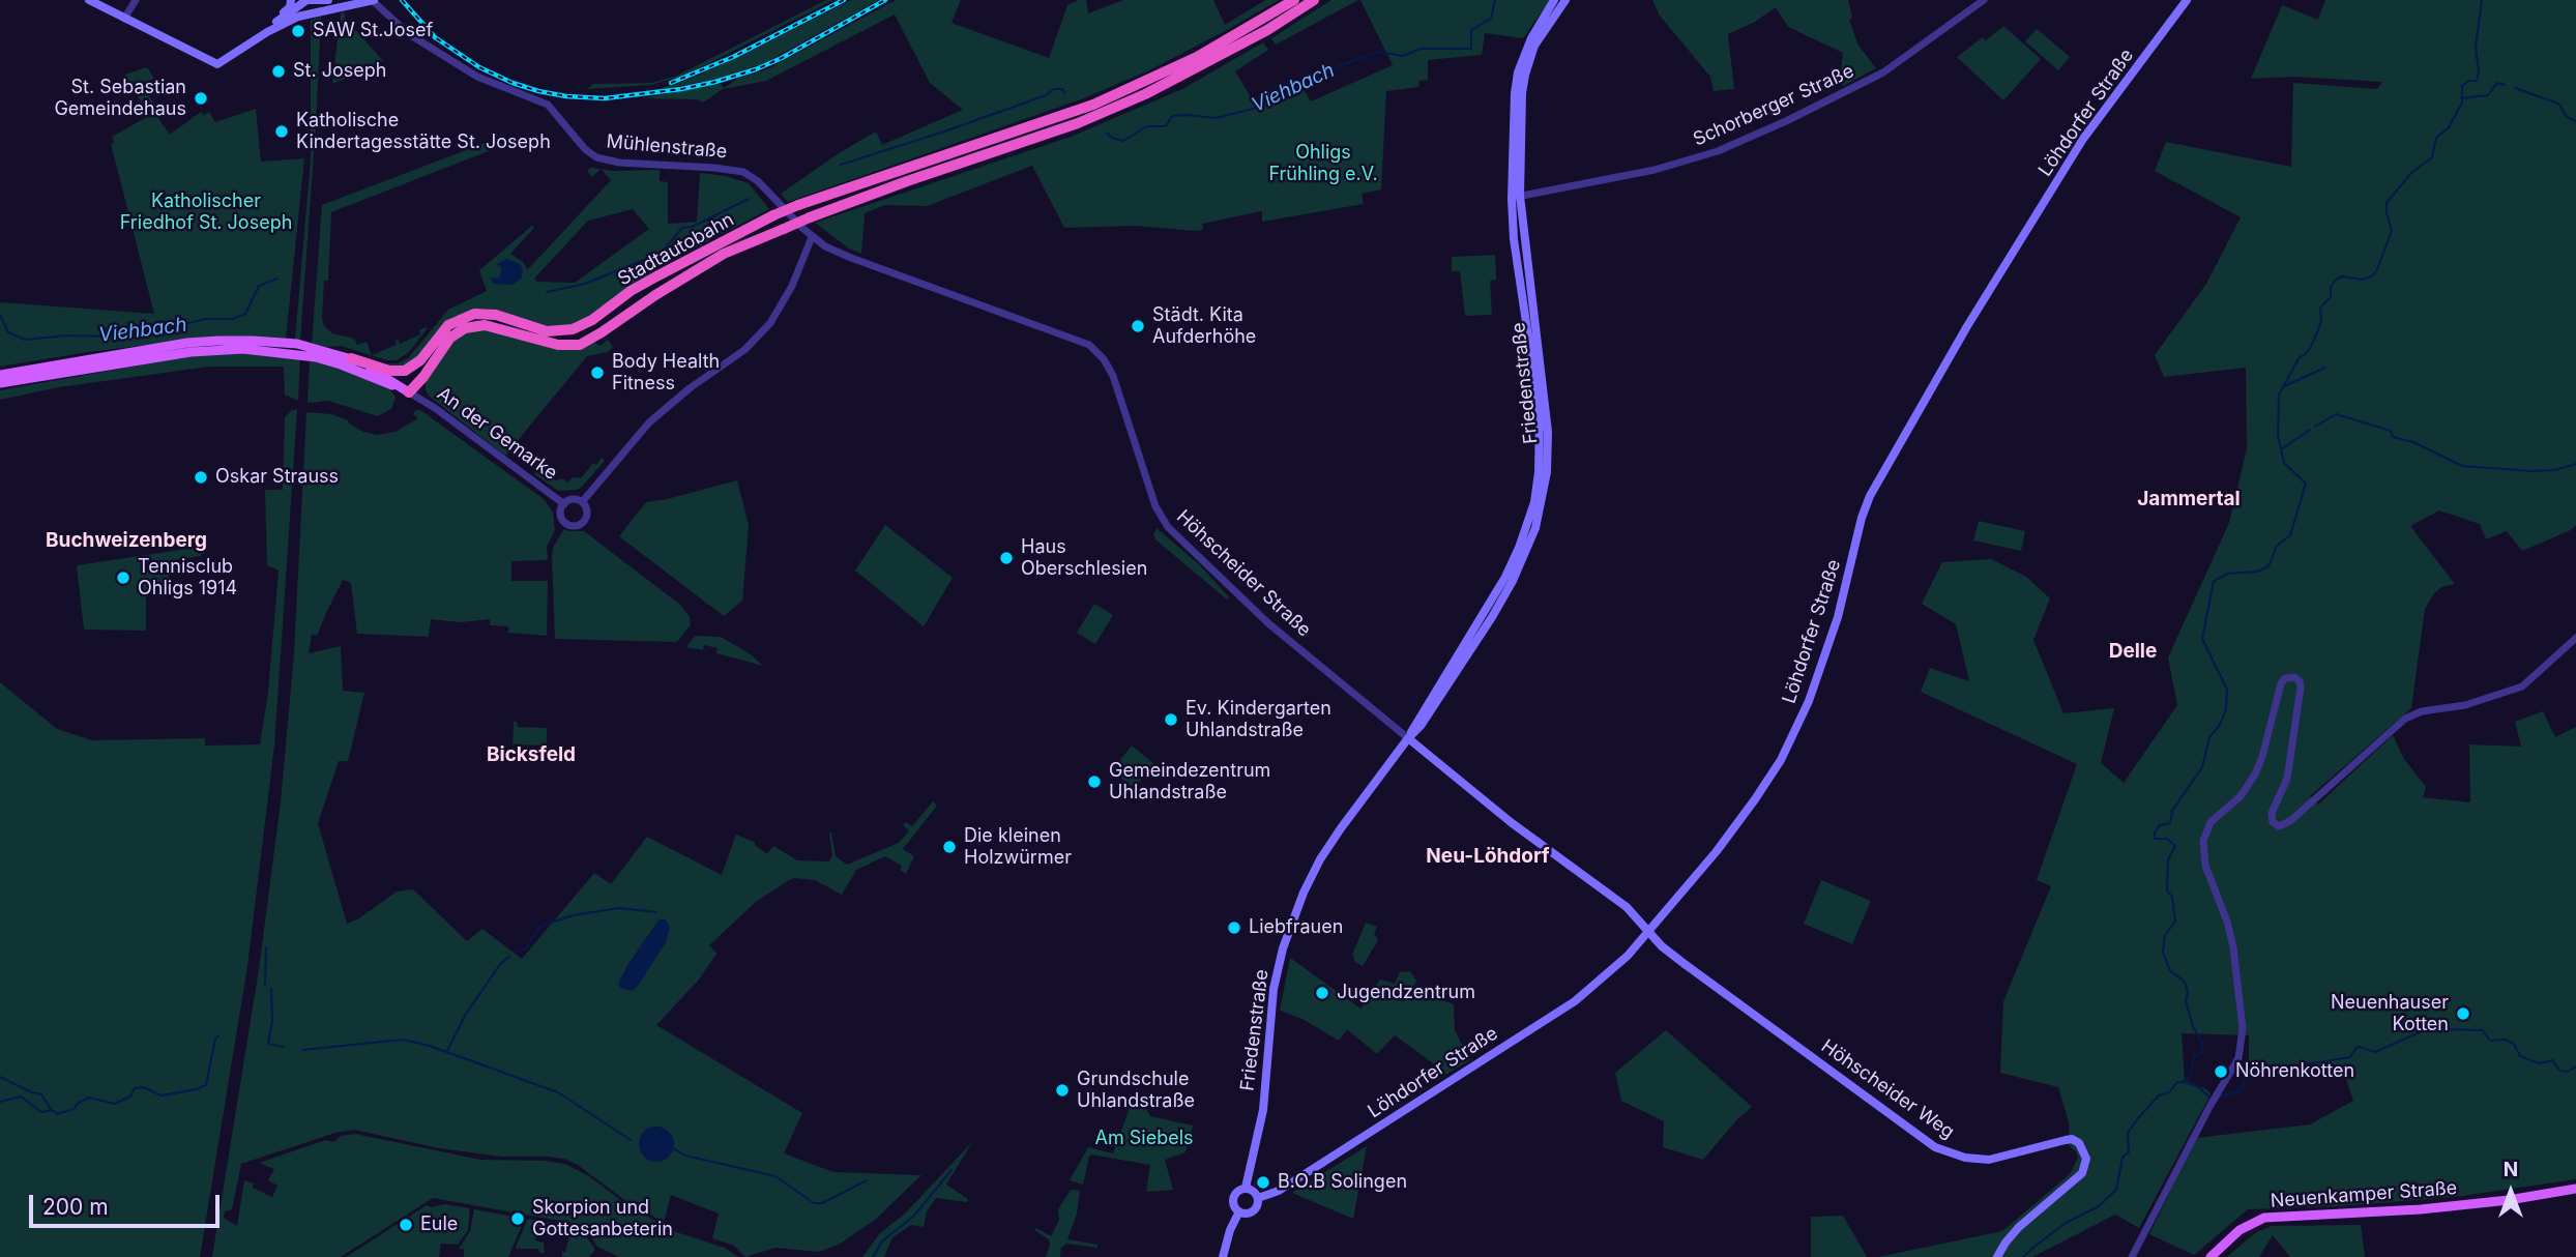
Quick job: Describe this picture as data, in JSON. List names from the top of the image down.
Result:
{
  "streets": {
    "highway": ["Stadtautobahn"],
    "main road": [
      "Löhdorfer Straße",
      "Friedenstraße",
      "Höhscheider Straße",
      "Höhscheider Weg",
      "Neuenkamper Straße"
    ],
    "street": ["Schorberger Straße", "Mühlenstraße", "An der Gemarke"]
  },
  "crossings": [
    ["Schorberger Straße", "Friedenstraße"],
    ["Löhdorfer Straße", "Friedenstraße"],
    ["Löhdorfer Straße", "Höhscheider Straße"],
    ["Löhdorfer Straße", "Höhscheider Weg"],
    ["Mühlenstraße", "Höhscheider Straße"],
    ["Stadtautobahn", "An der Gemarke"],
    ["Friedenstraße", "Höhscheider Straße"],
    ["Höhscheider Straße", "Höhscheider Weg"]
  ],
  "districts": [
    "Jammertal",
    "Buchweizenberg",
    "Delle",
    "Bicksfeld",
    "Neu-Löhdorf"
  ],
  "water": ["Viehbach"],
  "parks": ["Ohligs Frühling e.V.", "Katholischer Friedhof St. Joseph", "Am Siebels"],
  "places": [
    "SAW St.Josef",
    "St. Joseph",
    "St. Sebastian Gemeindehaus",
    "Katholische Kindertagesstätte St. Joseph",
    "Städt. Kita Aufderhöhe",
    "Body Health Fitness",
    "Oskar Strauss",
    "Haus Oberschlesien",
    "Tennisclub Ohligs 1914",
    "Ev. Kindergarten Uhlandstraße",
    "Gemeindezentrum Uhlandstraße",
    "Die kleinen Holzwürmer",
    "Liebfrauen",
    "Jugendzentrum",
    "Neuenhauser Kotten",
    "Nöhrenkotten",
    "Grundschule Uhlandstraße",
    "B.O.B Solingen",
    "Skorpion und Gottesanbeterin",
    "Eule"
  ],
  "scale_bar": "200 m",
  "north": "top"
}
